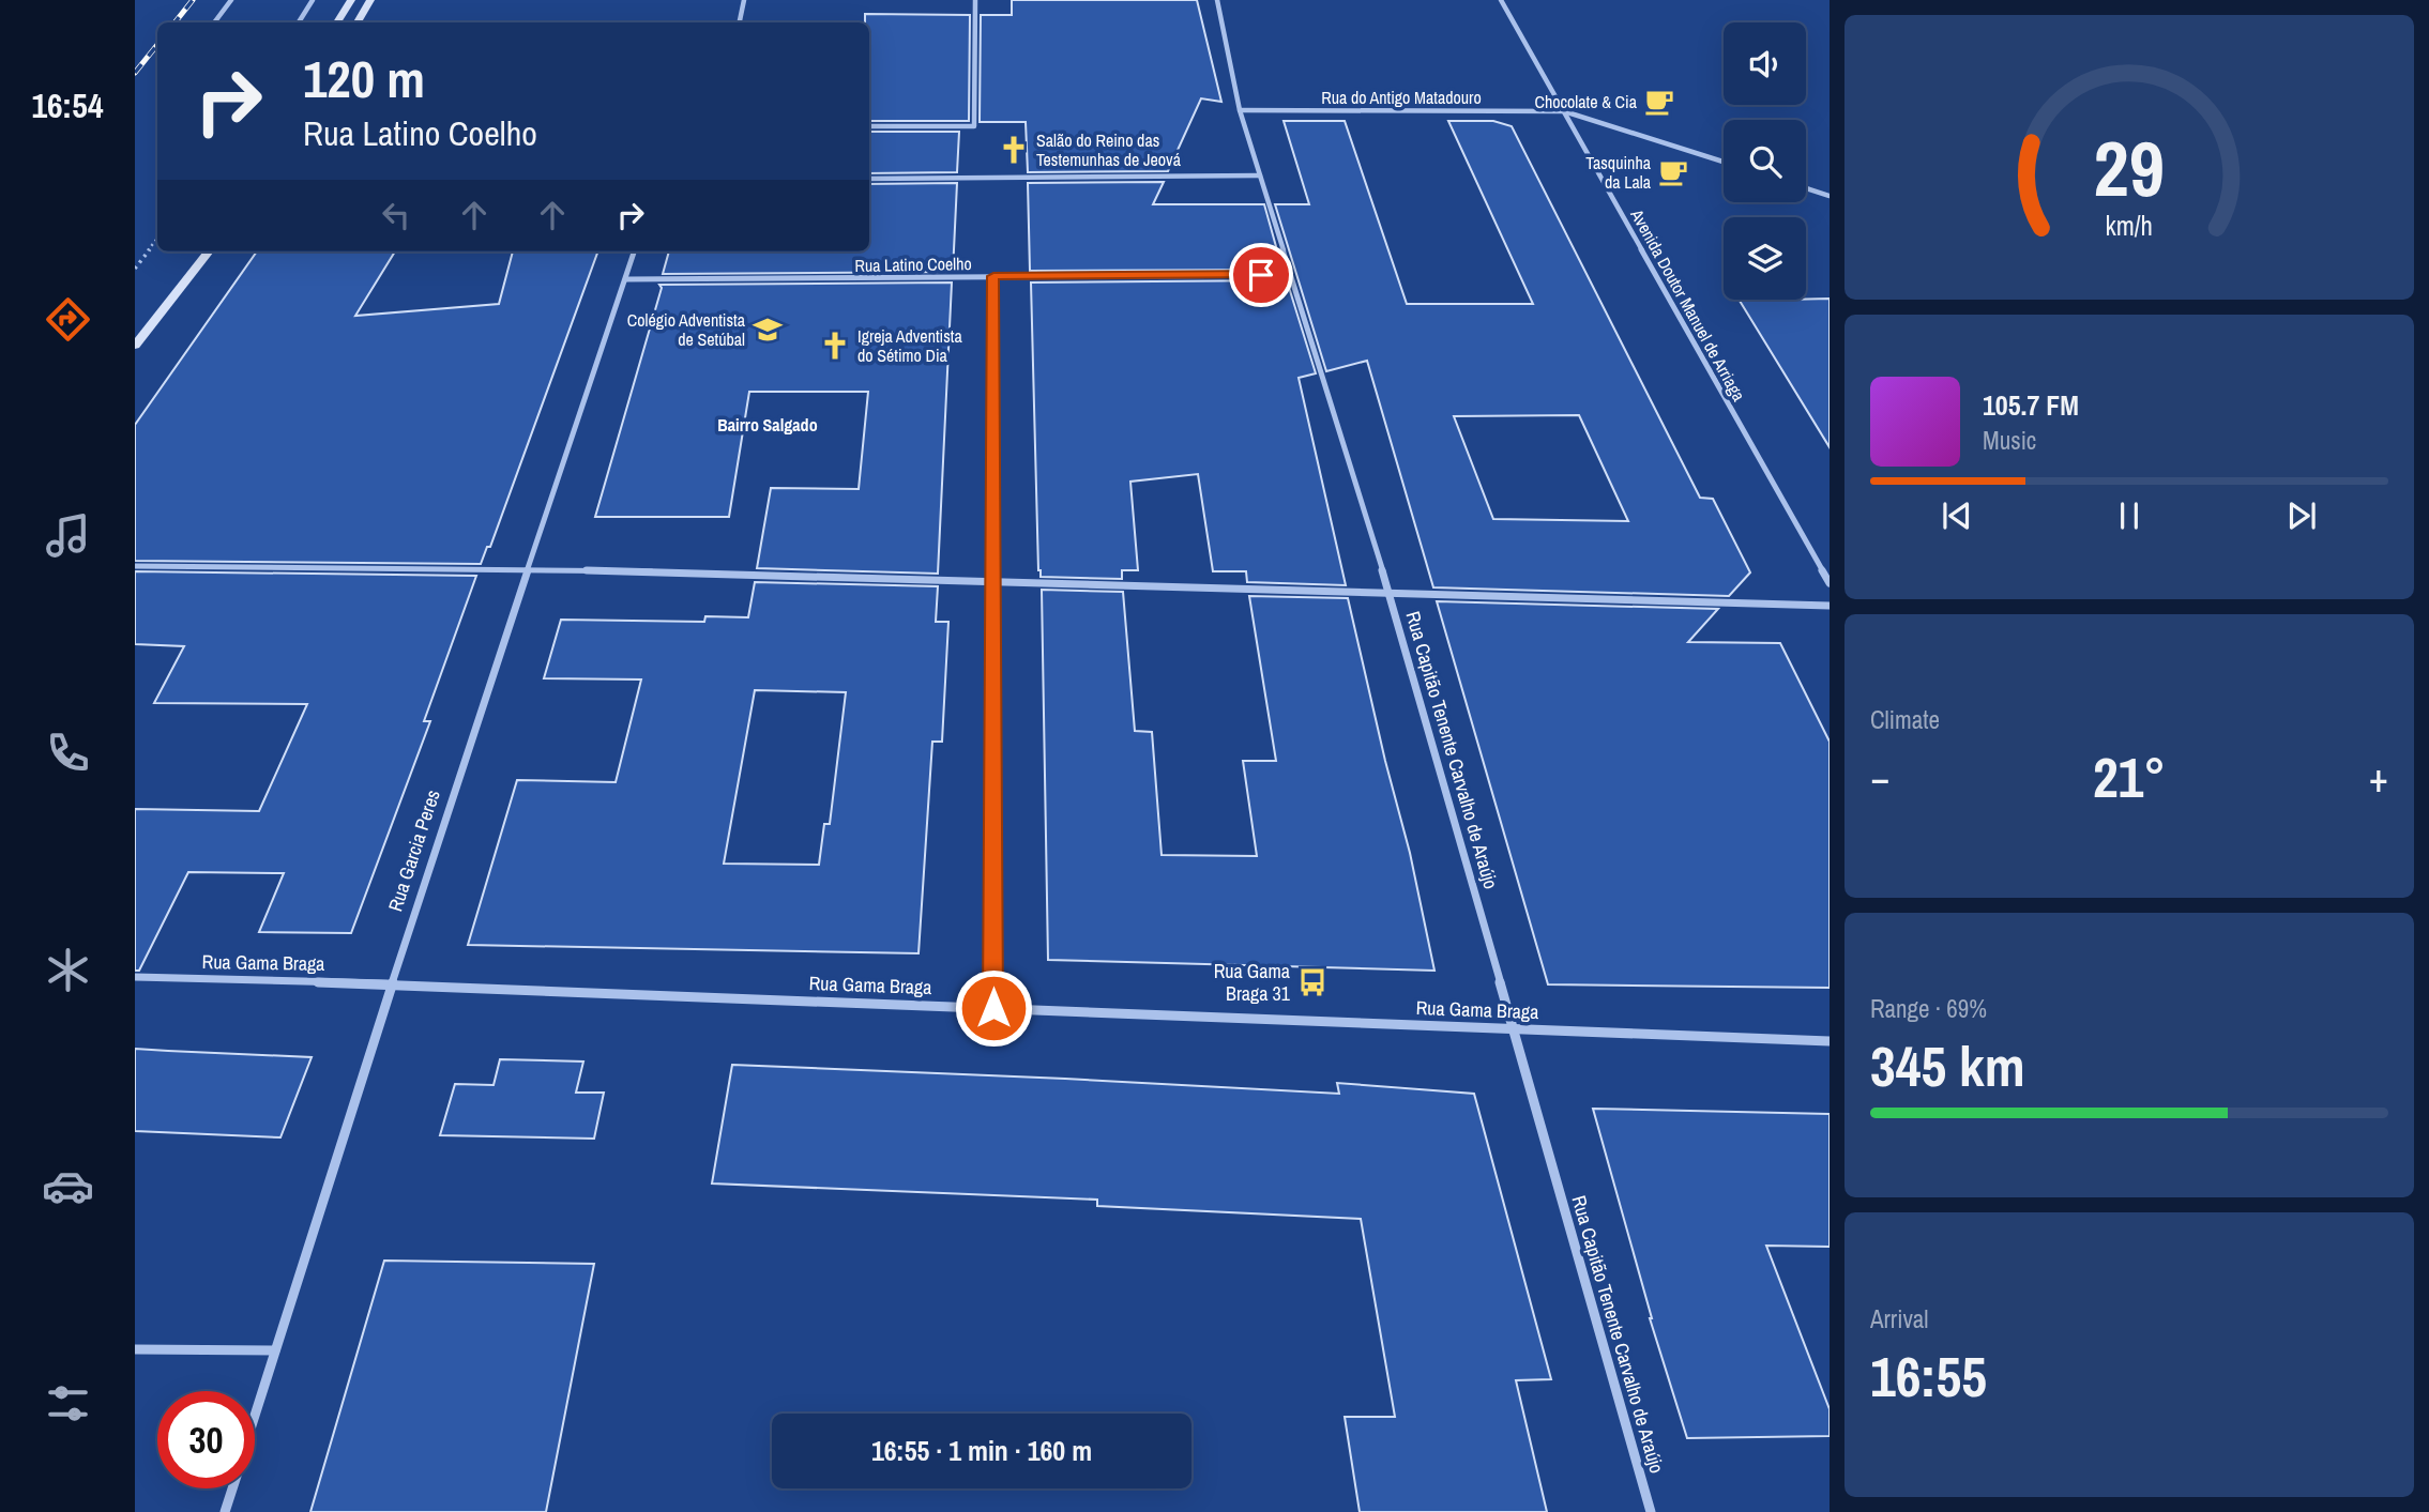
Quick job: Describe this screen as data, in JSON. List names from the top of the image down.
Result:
{
  "streets": {
    "street": [
      "Rua do Antigo Matadouro",
      "Rua Latino Coelho",
      "Avenida Doutor Manuel de Arriaga",
      "Rua Capitão Tenente Carvalho de Araújo",
      "Rua Garcia Peres",
      "Rua Gama Braga"
    ]
  },
  "crossings": [
    ["Rua do Antigo Matadouro", "Avenida Doutor Manuel de Arriaga"],
    ["Rua do Antigo Matadouro", "Rua Capitão Tenente Carvalho de Araújo"],
    ["Rua Latino Coelho", "Rua Capitão Tenente Carvalho de Araújo"],
    ["Rua Latino Coelho", "Rua Garcia Peres"],
    ["Rua Capitão Tenente Carvalho de Araújo", "Rua Gama Braga"],
    ["Rua Garcia Peres", "Rua Gama Braga"]
  ],
  "districts": ["Bairro Salgado"],
  "places": {
    "cafe": ["Chocolate & Cia", "Tasquinha da Lala"],
    "church": ["Salão do Reino das Testemunhas de Jeová", "Igreja Adventista do Sétimo Dia"],
    "school or university": ["Colégio Adventista de Setúbal"],
    "bus stop": ["Rua Gama Braga 31"]
  },
  "page": {
    "tabs": "16:54",
    "turn": ["120 m", "Rua Latino Coelho"],
    "song": ["105.7 FM", "Music"],
    "tile": [
      "Climate",
      ["Range · 69%", "345 km"],
      ["Arrival", "16:55"]
    ],
    "heat": ["−", "21°", "+"],
    "limit": "30",
    "trip": "16:55 · 1 min · 160 m",
    "gauge": ["29", "km/h"]
  }
}
